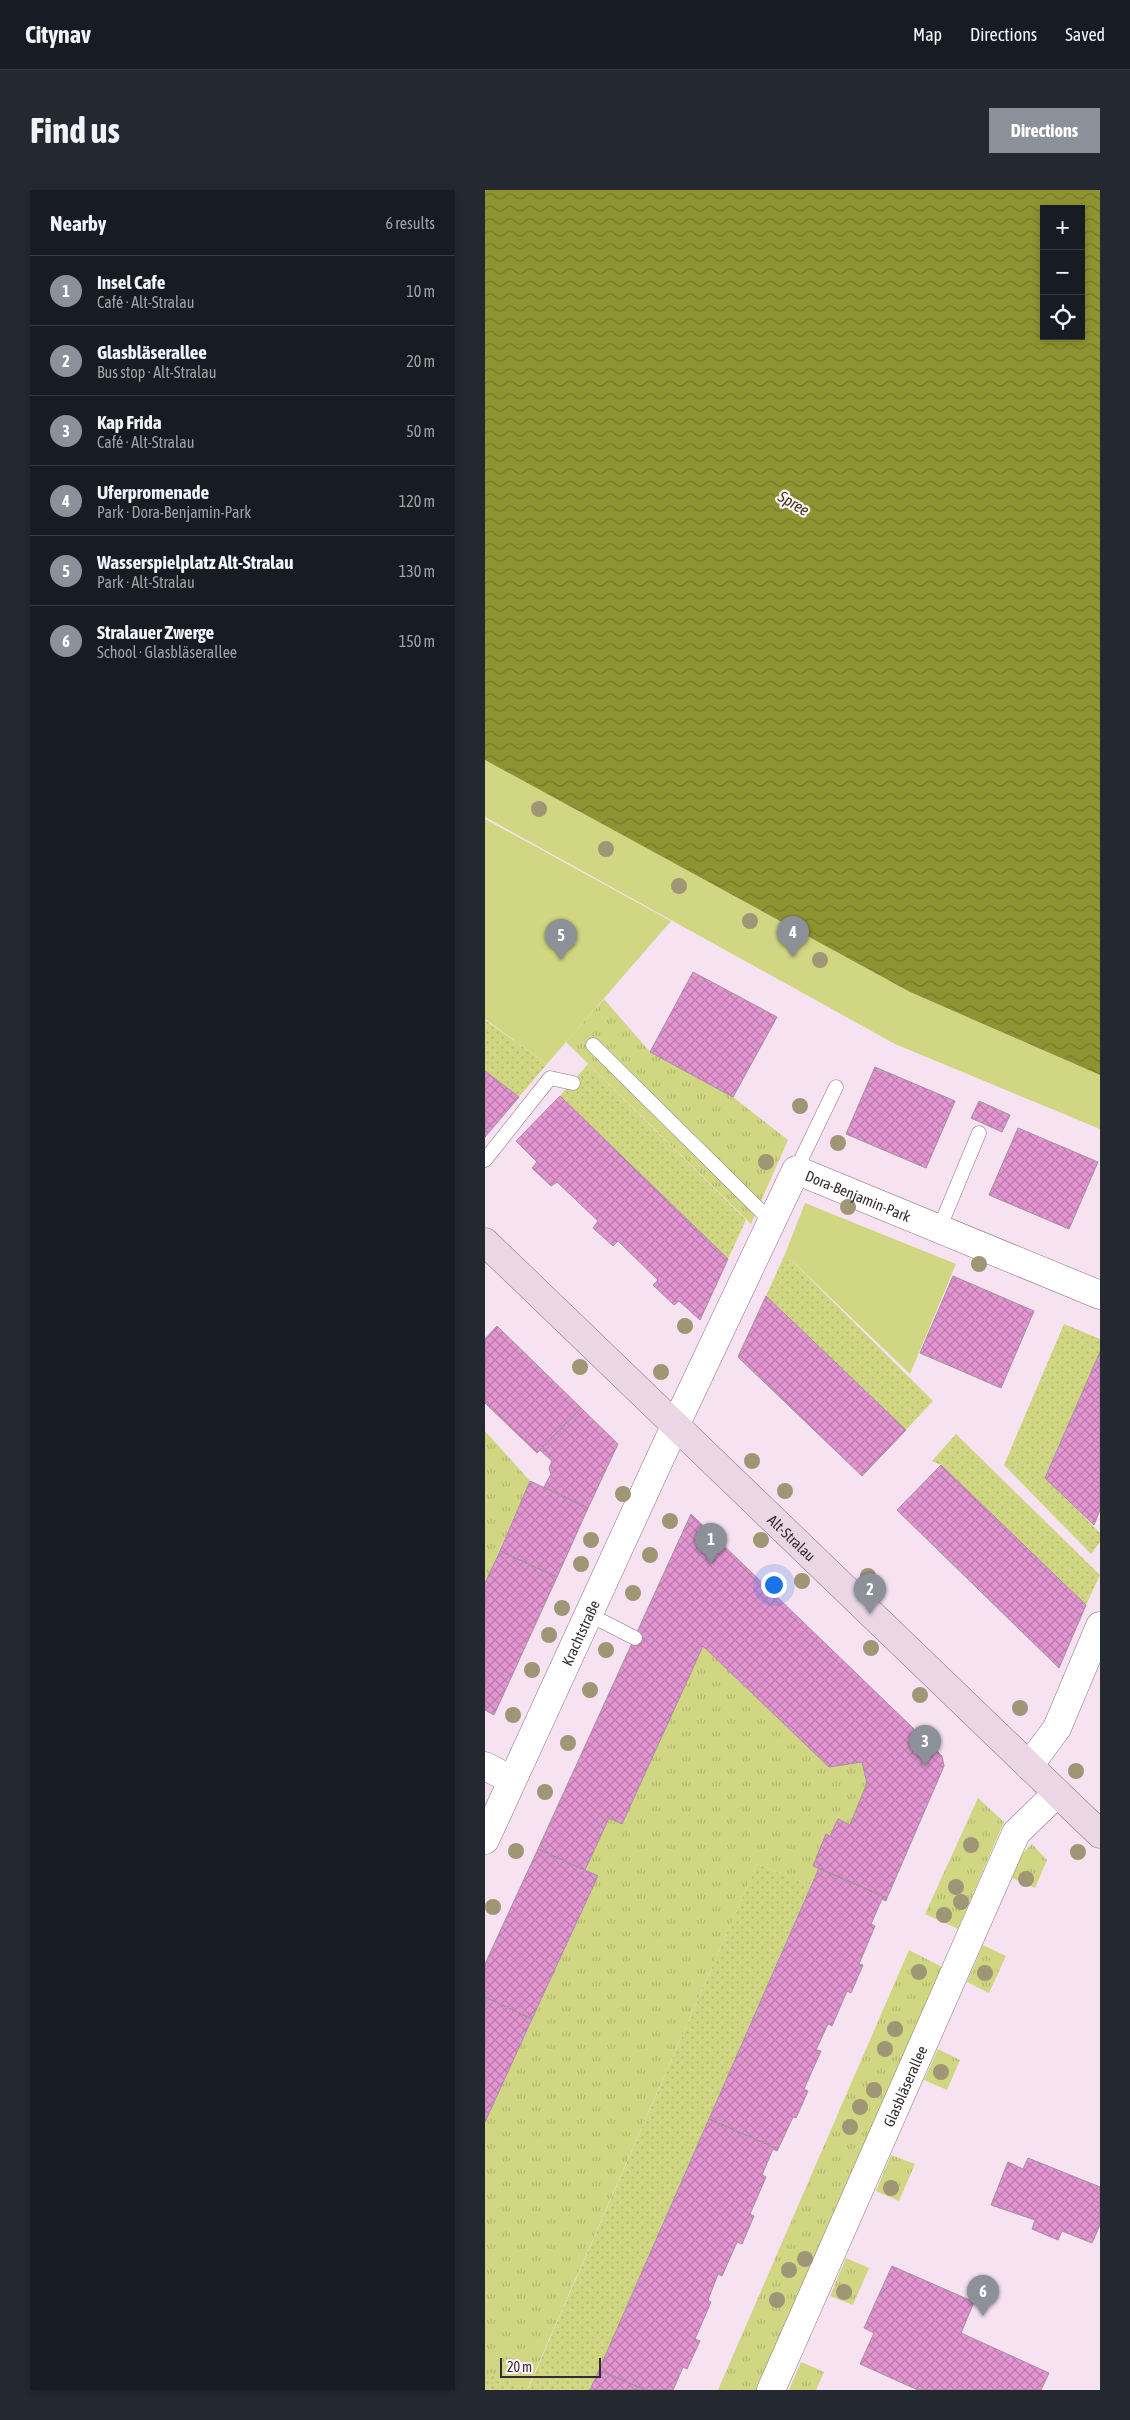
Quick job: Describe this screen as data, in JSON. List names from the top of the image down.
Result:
{
  "streets": {
    "street": [
      "Dora-Benjamin-Park",
      "Alt-Stralau",
      "Krachtstraße",
      "Glasbläserallee"
    ]
  },
  "crossings": [
    ["Dora-Benjamin-Park", "Alt-Stralau"],
    ["Dora-Benjamin-Park", "Krachtstraße"],
    ["Alt-Stralau", "Krachtstraße"],
    ["Alt-Stralau", "Glasbläserallee"]
  ],
  "water": ["Spree"],
  "scale_bar": "20 m",
  "page": {
    "header": "Citynav",
    "nav": ["Map", "Directions", "Saved"],
    "buttons": "Directions",
    "title": "Find us",
    "heading": ["Nearby", "6 results"],
    "map_buttons": ["+", "−"],
    "list": [
      {
        "mark": "1",
        "name": "Insel Cafe",
        "note": "Café · Alt-Stralau",
        "value": "10 m"
      },
      {
        "mark": "2",
        "name": "Glasbläserallee",
        "note": "Bus stop · Alt-Stralau",
        "value": "20 m"
      },
      {
        "mark": "3",
        "name": "Kap Frida",
        "note": "Café · Alt-Stralau",
        "value": "50 m"
      },
      {
        "mark": "4",
        "name": "Uferpromenade",
        "note": "Park · Dora-Benjamin-Park",
        "value": "120 m"
      },
      {
        "mark": "5",
        "name": "Wasserspielplatz Alt-Stralau",
        "note": "Park · Alt-Stralau",
        "value": "130 m"
      },
      {
        "mark": "6",
        "name": "Stralauer Zwerge",
        "note": "School · Glasbläserallee",
        "value": "150 m"
      }
    ],
    "pins": [
      "4",
      "5",
      "1",
      "2",
      "3",
      "6"
    ],
    "scale": "20 m"
  }
}
